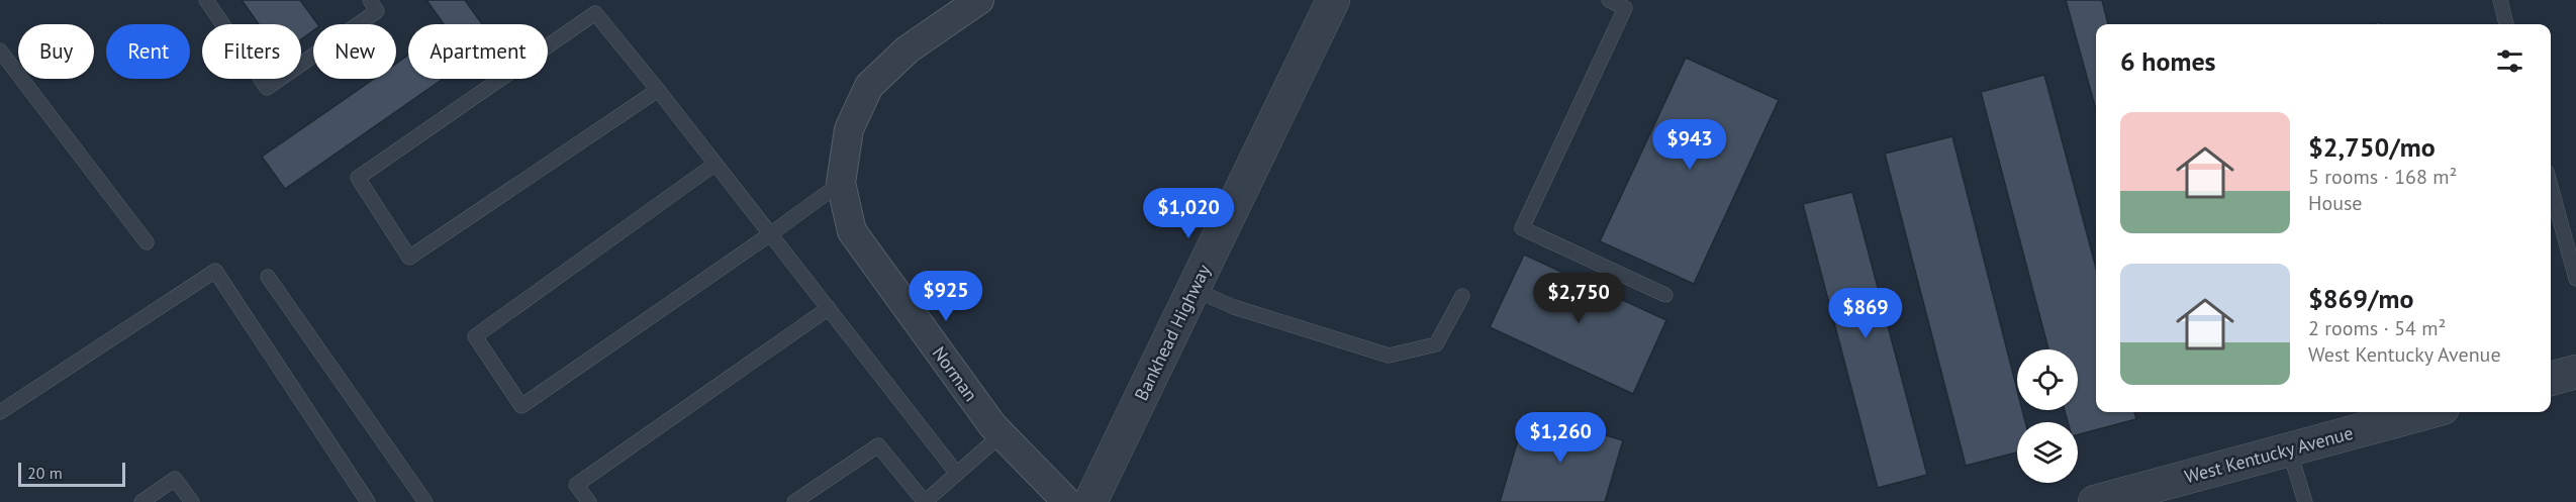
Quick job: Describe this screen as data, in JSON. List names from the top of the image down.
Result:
{
  "streets": {
    "street": ["Bankhead Highway", "Norman", "West Kentucky Avenue"]
  },
  "scale_bar": "20 m",
  "page": {
    "chip": [
      "Buy",
      "Rent",
      "Filters",
      "New",
      "Apartment"
    ],
    "heading": "6 homes",
    "list": [
      {
        "name": "$2,750/mo",
        "note": "5 rooms · 168 m² · House"
      },
      {
        "name": "$869/mo",
        "note": "2 rooms · 54 m² · West Kentucky Avenue"
      }
    ],
    "price": [
      "$943",
      "$1,020",
      "$925",
      "$2,750",
      "$869",
      "$1,260"
    ],
    "scale": "20 m"
  }
}
